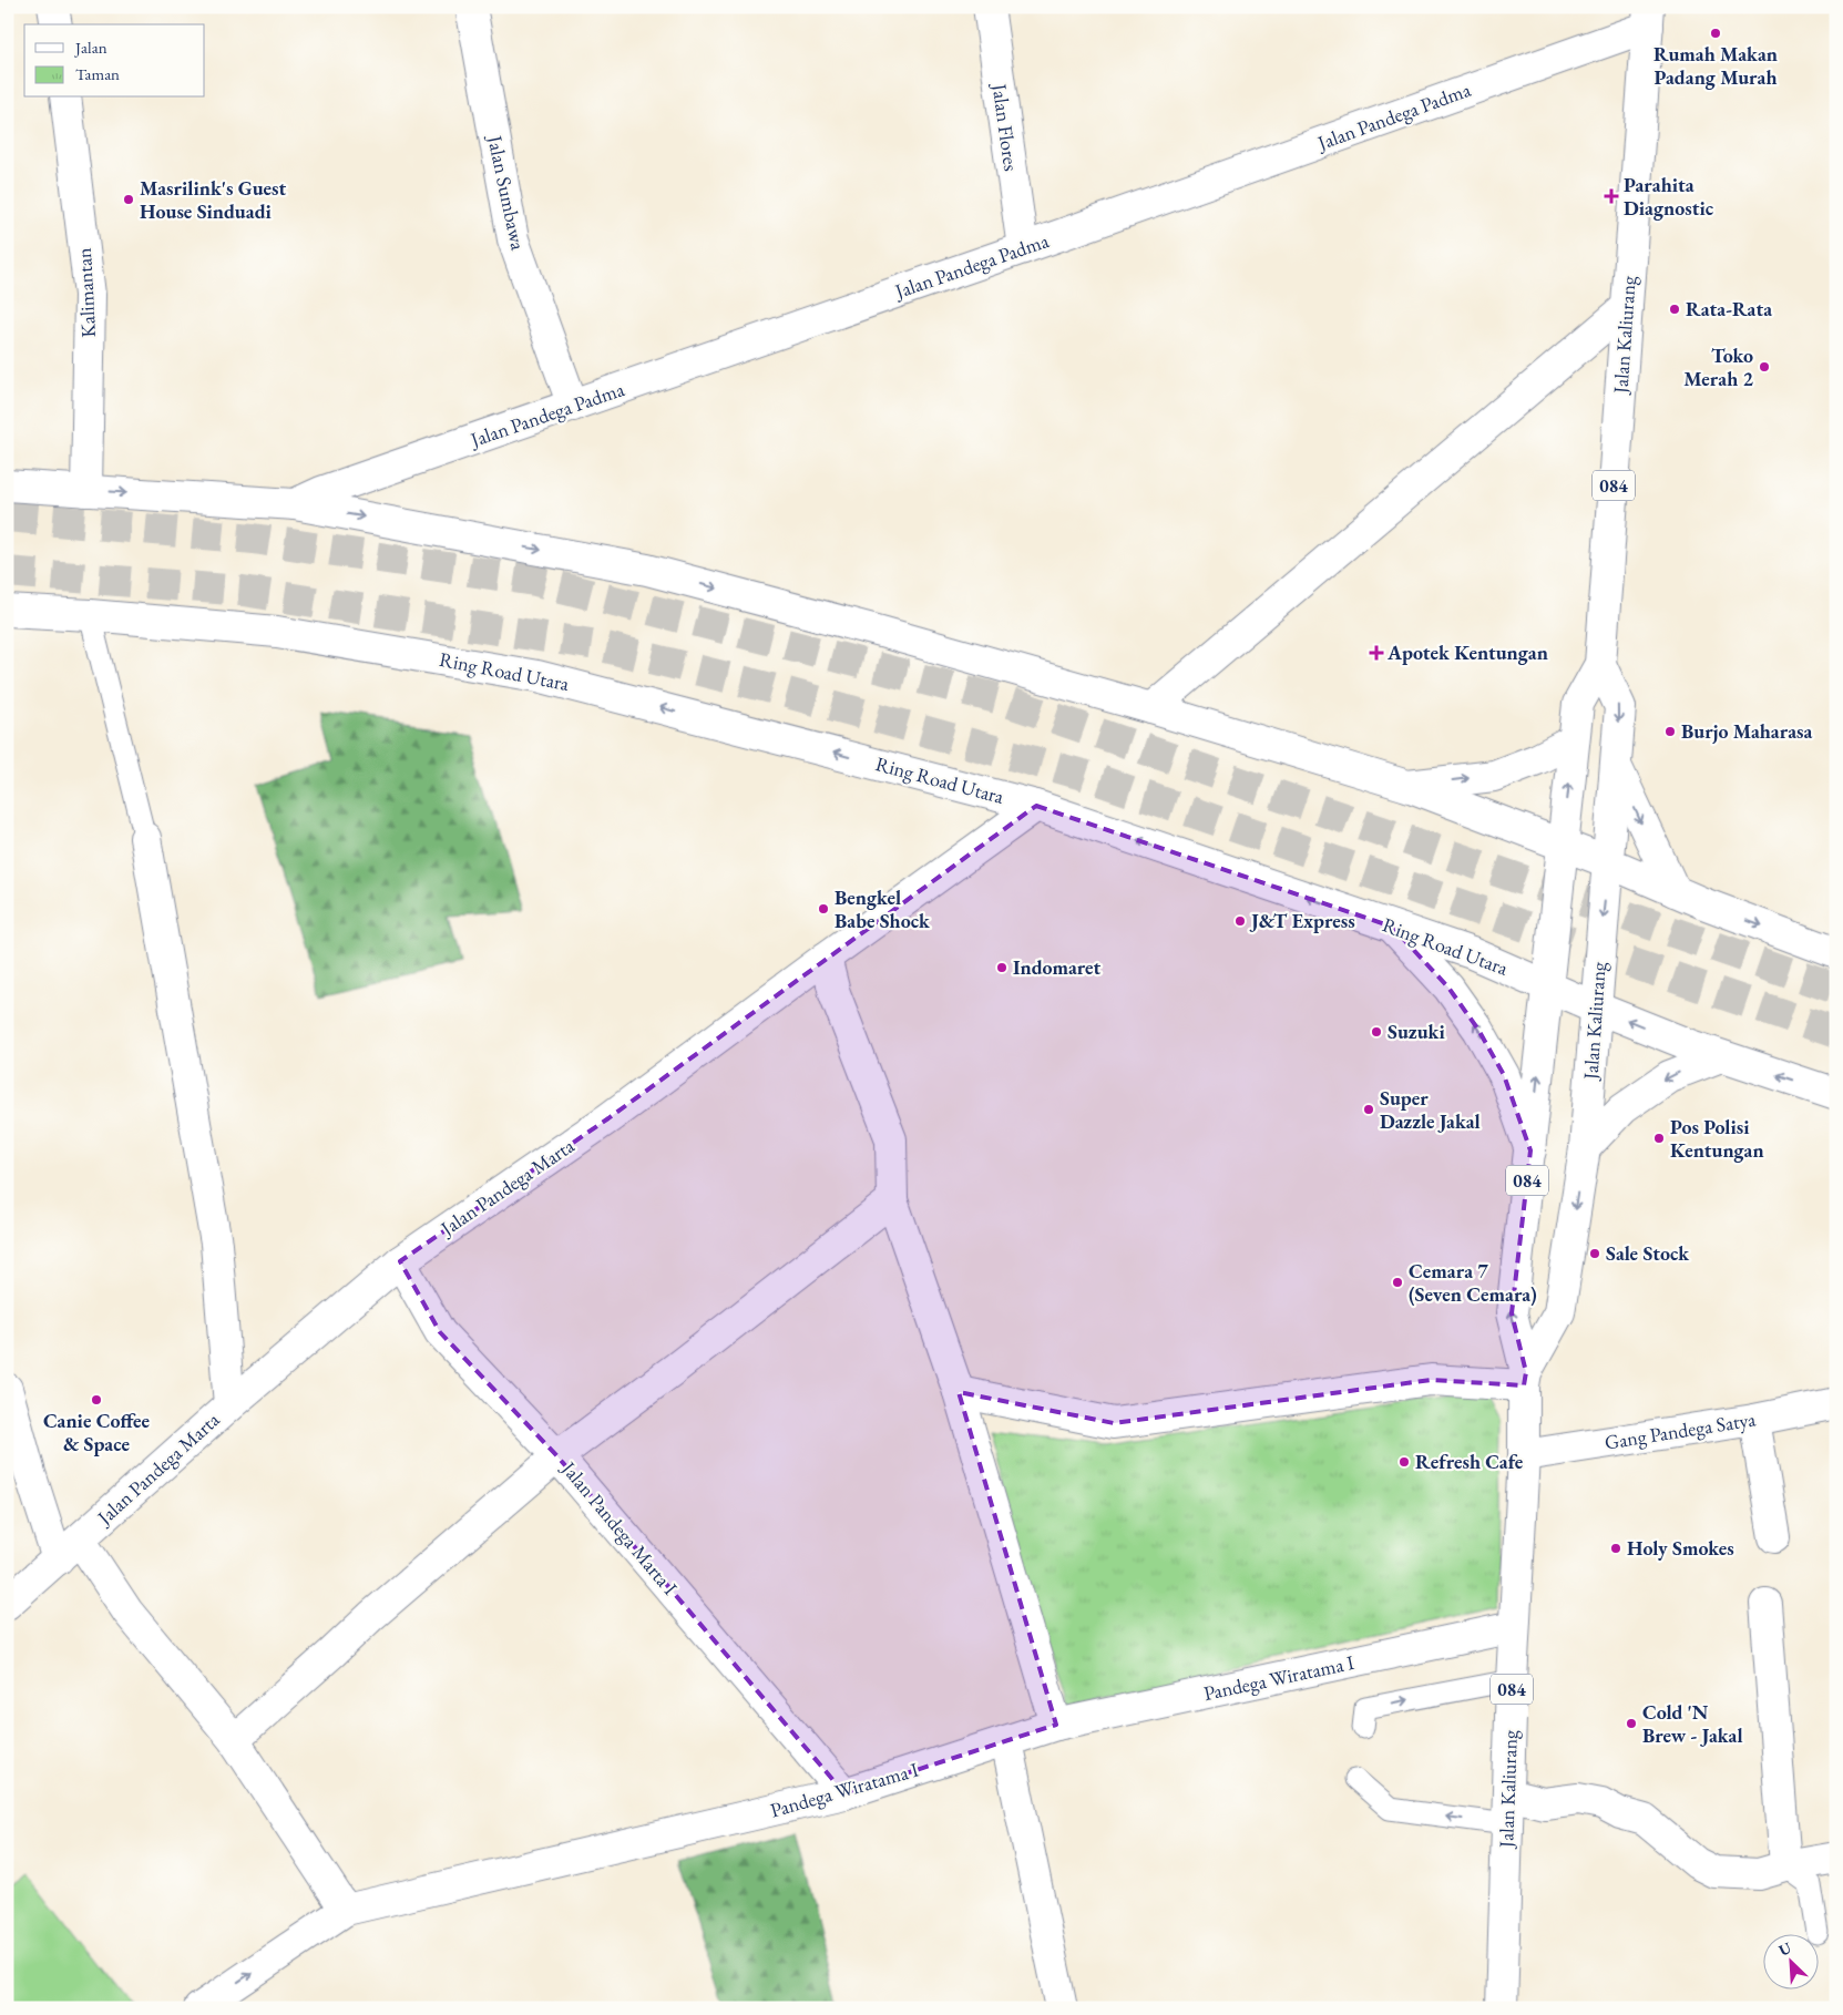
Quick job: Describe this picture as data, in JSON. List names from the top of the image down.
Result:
{
  "streets": {
    "main road": [
      "Jalan Pandega Padma",
      "Jalan Flores",
      "Jalan Sumbawa",
      "Kalimantan",
      "Jalan Kaliurang",
      "084",
      "Ring Road Utara",
      "Jalan Pandega Marta",
      "Gang Pandega Satya",
      "Jalan Pandega Marta I",
      "Pandega Wiratama I"
    ]
  },
  "crossings": [
    ["Jalan Pandega Padma", "Jalan Flores"],
    ["Jalan Pandega Padma", "Jalan Sumbawa"],
    ["Jalan Pandega Padma", "Jalan Kaliurang"],
    ["Jalan Kaliurang", "Ring Road Utara"],
    ["Jalan Kaliurang", "Gang Pandega Satya"],
    ["Jalan Kaliurang", "Pandega Wiratama I"],
    ["Ring Road Utara", "Jalan Pandega Marta"],
    ["Jalan Pandega Marta", "Jalan Pandega Marta I"],
    ["Jalan Pandega Marta I", "Pandega Wiratama I"]
  ],
  "places": {
    "other": [
      "Rumah Makan Padang Murah",
      "Masrilink's Guest House Sinduadi",
      "Rata-Rata",
      "Toko Merah 2",
      "Burjo Maharasa",
      "Bengkel Babe Shock",
      "J&T Express",
      "Indomaret",
      "Suzuki",
      "Super Dazzle Jakal",
      "Pos Polisi Kentungan",
      "Sale Stock",
      "Cemara 7 (Seven Cemara)",
      "Canie Coffee & Space",
      "Refresh Cafe",
      "Holy Smokes",
      "Cold 'N Brew - Jakal"
    ],
    "health": ["Parahita Diagnostic", "Apotek Kentungan"]
  },
  "legend": ["Jalan", "Taman"],
  "north": "top left"
}
